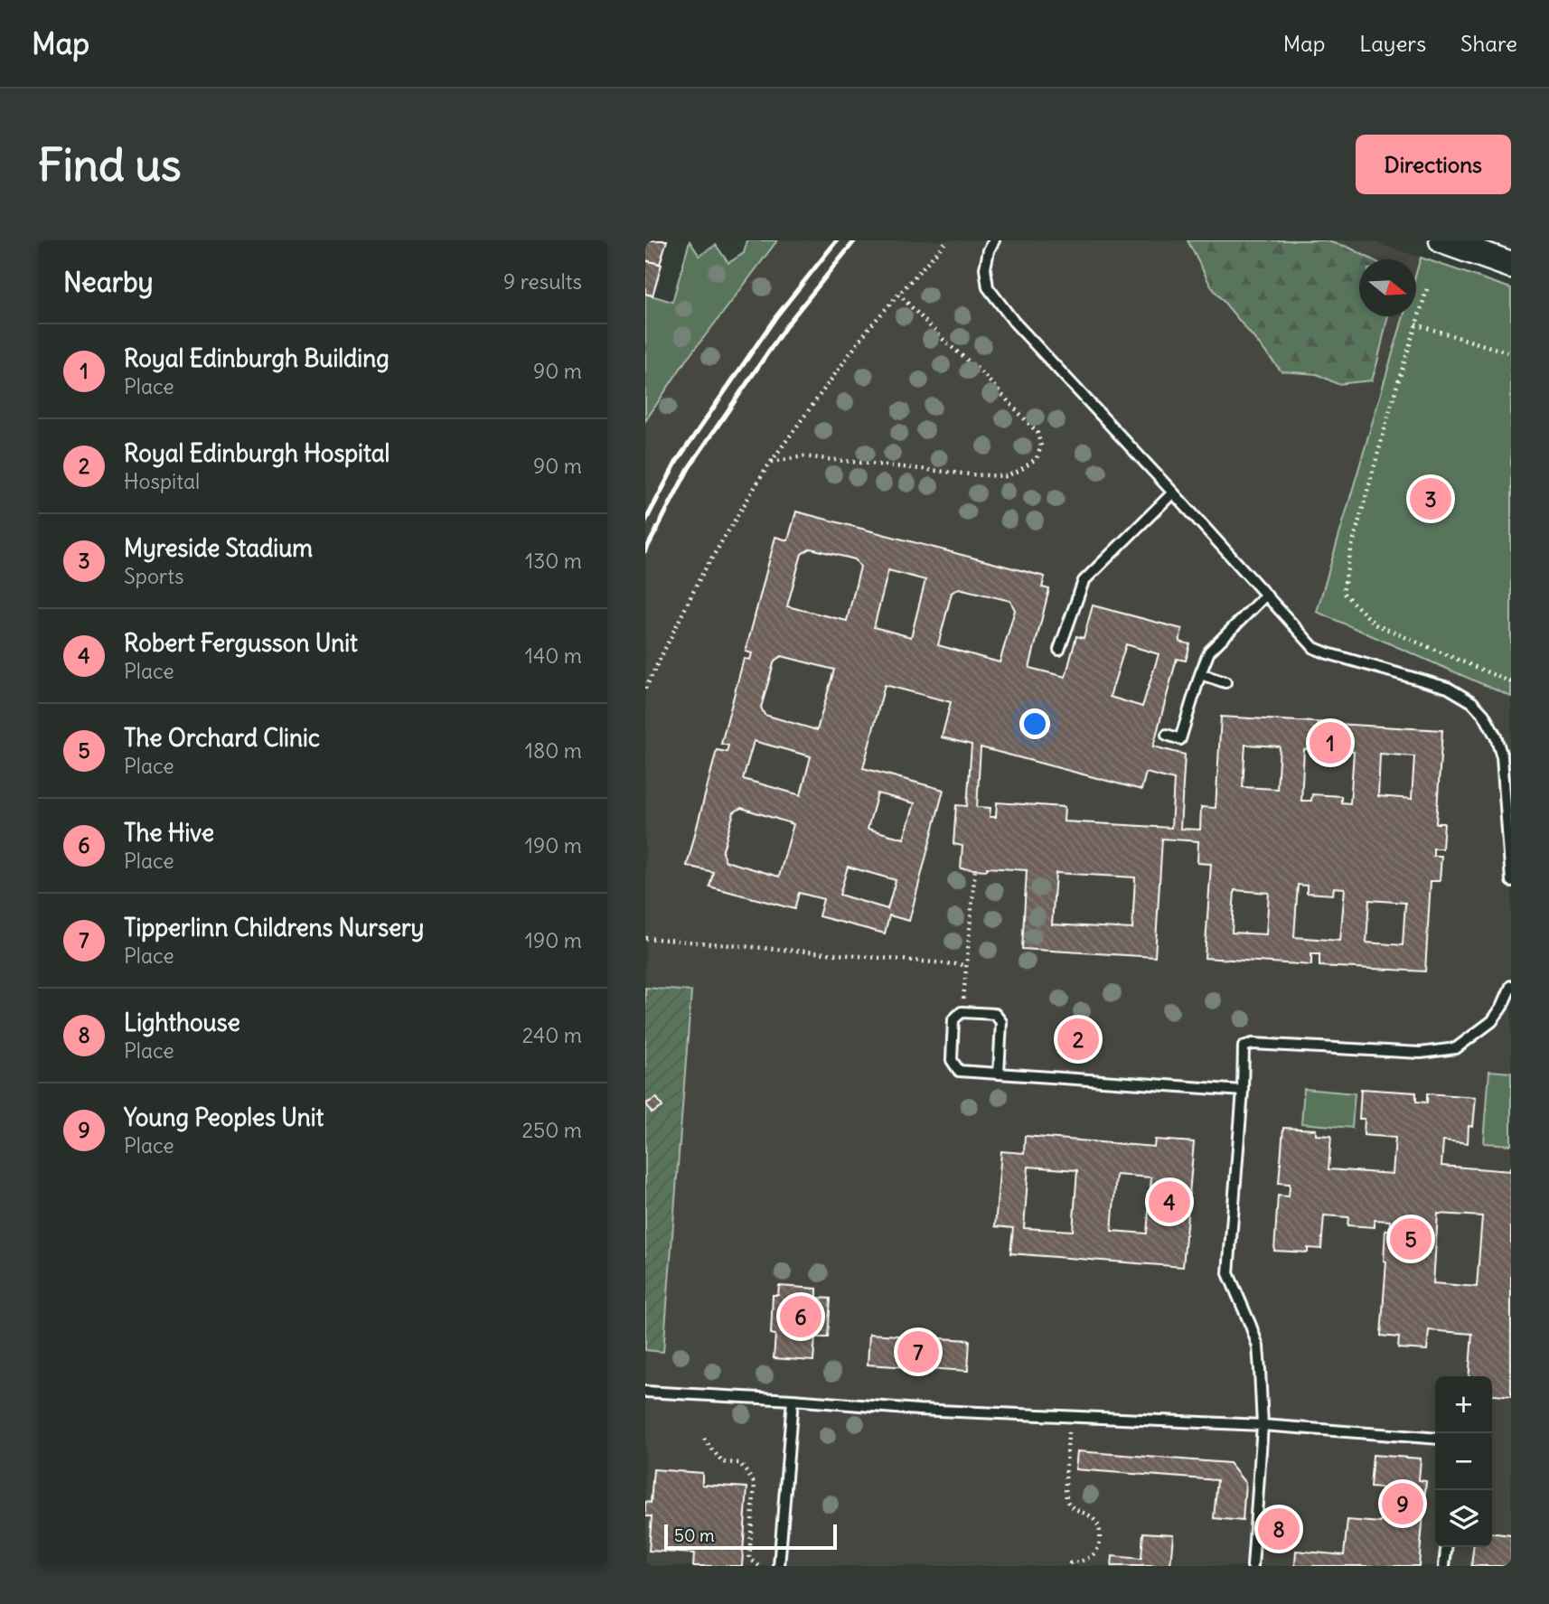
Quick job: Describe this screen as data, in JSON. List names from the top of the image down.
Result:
{
  "scale_bar": "50 m",
  "north": "right",
  "page": {
    "header": "Map",
    "nav": ["Map", "Layers", "Share"],
    "buttons": "Directions",
    "title": "Find us",
    "heading": ["Nearby", "9 results"],
    "list": [
      {
        "mark": "1",
        "name": "Royal Edinburgh Building",
        "note": "Place",
        "value": "90 m"
      },
      {
        "mark": "2",
        "name": "Royal Edinburgh Hospital",
        "note": "Hospital",
        "value": "90 m"
      },
      {
        "mark": "3",
        "name": "Myreside Stadium",
        "note": "Sports",
        "value": "130 m"
      },
      {
        "mark": "4",
        "name": "Robert Fergusson Unit",
        "note": "Place",
        "value": "140 m"
      },
      {
        "mark": "5",
        "name": "The Orchard Clinic",
        "note": "Place",
        "value": "180 m"
      },
      {
        "mark": "6",
        "name": "The Hive",
        "note": "Place",
        "value": "190 m"
      },
      {
        "mark": "7",
        "name": "Tipperlinn Childrens Nursery",
        "note": "Place",
        "value": "190 m"
      },
      {
        "mark": "8",
        "name": "Lighthouse",
        "note": "Place",
        "value": "240 m"
      },
      {
        "mark": "9",
        "name": "Young Peoples Unit",
        "note": "Place",
        "value": "250 m"
      }
    ],
    "pins": [
      "3",
      "1",
      "2",
      "4",
      "5",
      "6",
      "7",
      "9",
      "8"
    ],
    "map_buttons": ["+", "−"],
    "scale": "50 m"
  }
}
